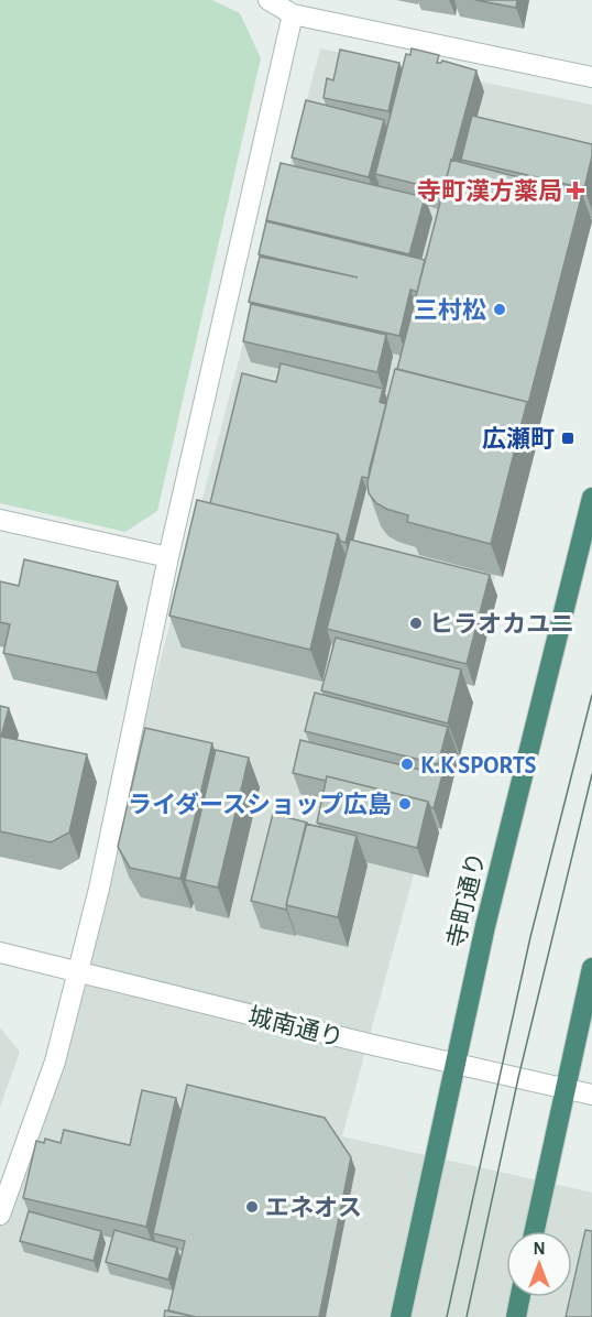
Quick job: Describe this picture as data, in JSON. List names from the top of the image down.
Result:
{
  "streets": {
    "highway": ["寺町通り"],
    "street": ["城南通り"]
  },
  "crossings": [
    ["寺町通り", "城南通り"]
  ],
  "places": {
    "health": ["寺町漢方薬局"],
    "other": [
      "三村松",
      "ヒラオカユニ",
      "K.K SPORTS",
      "ライダースショップ広島",
      "エネオス"
    ],
    "transit": ["広瀬町"]
  },
  "north": "top"
}
